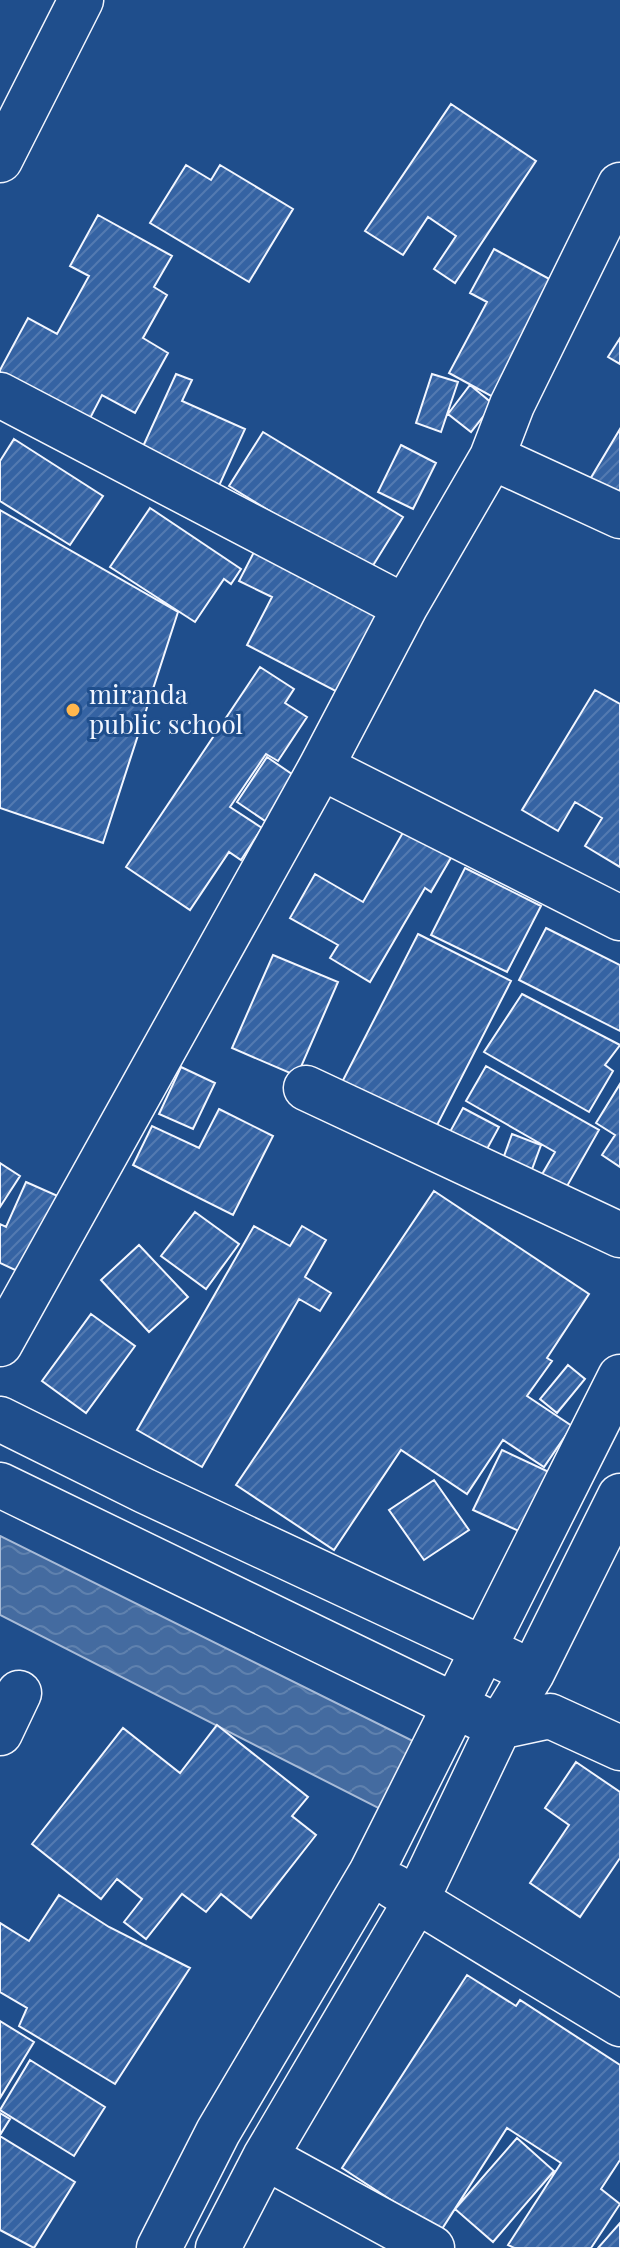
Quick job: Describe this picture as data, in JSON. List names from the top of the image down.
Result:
{
  "places": ["miranda public school"]
}
